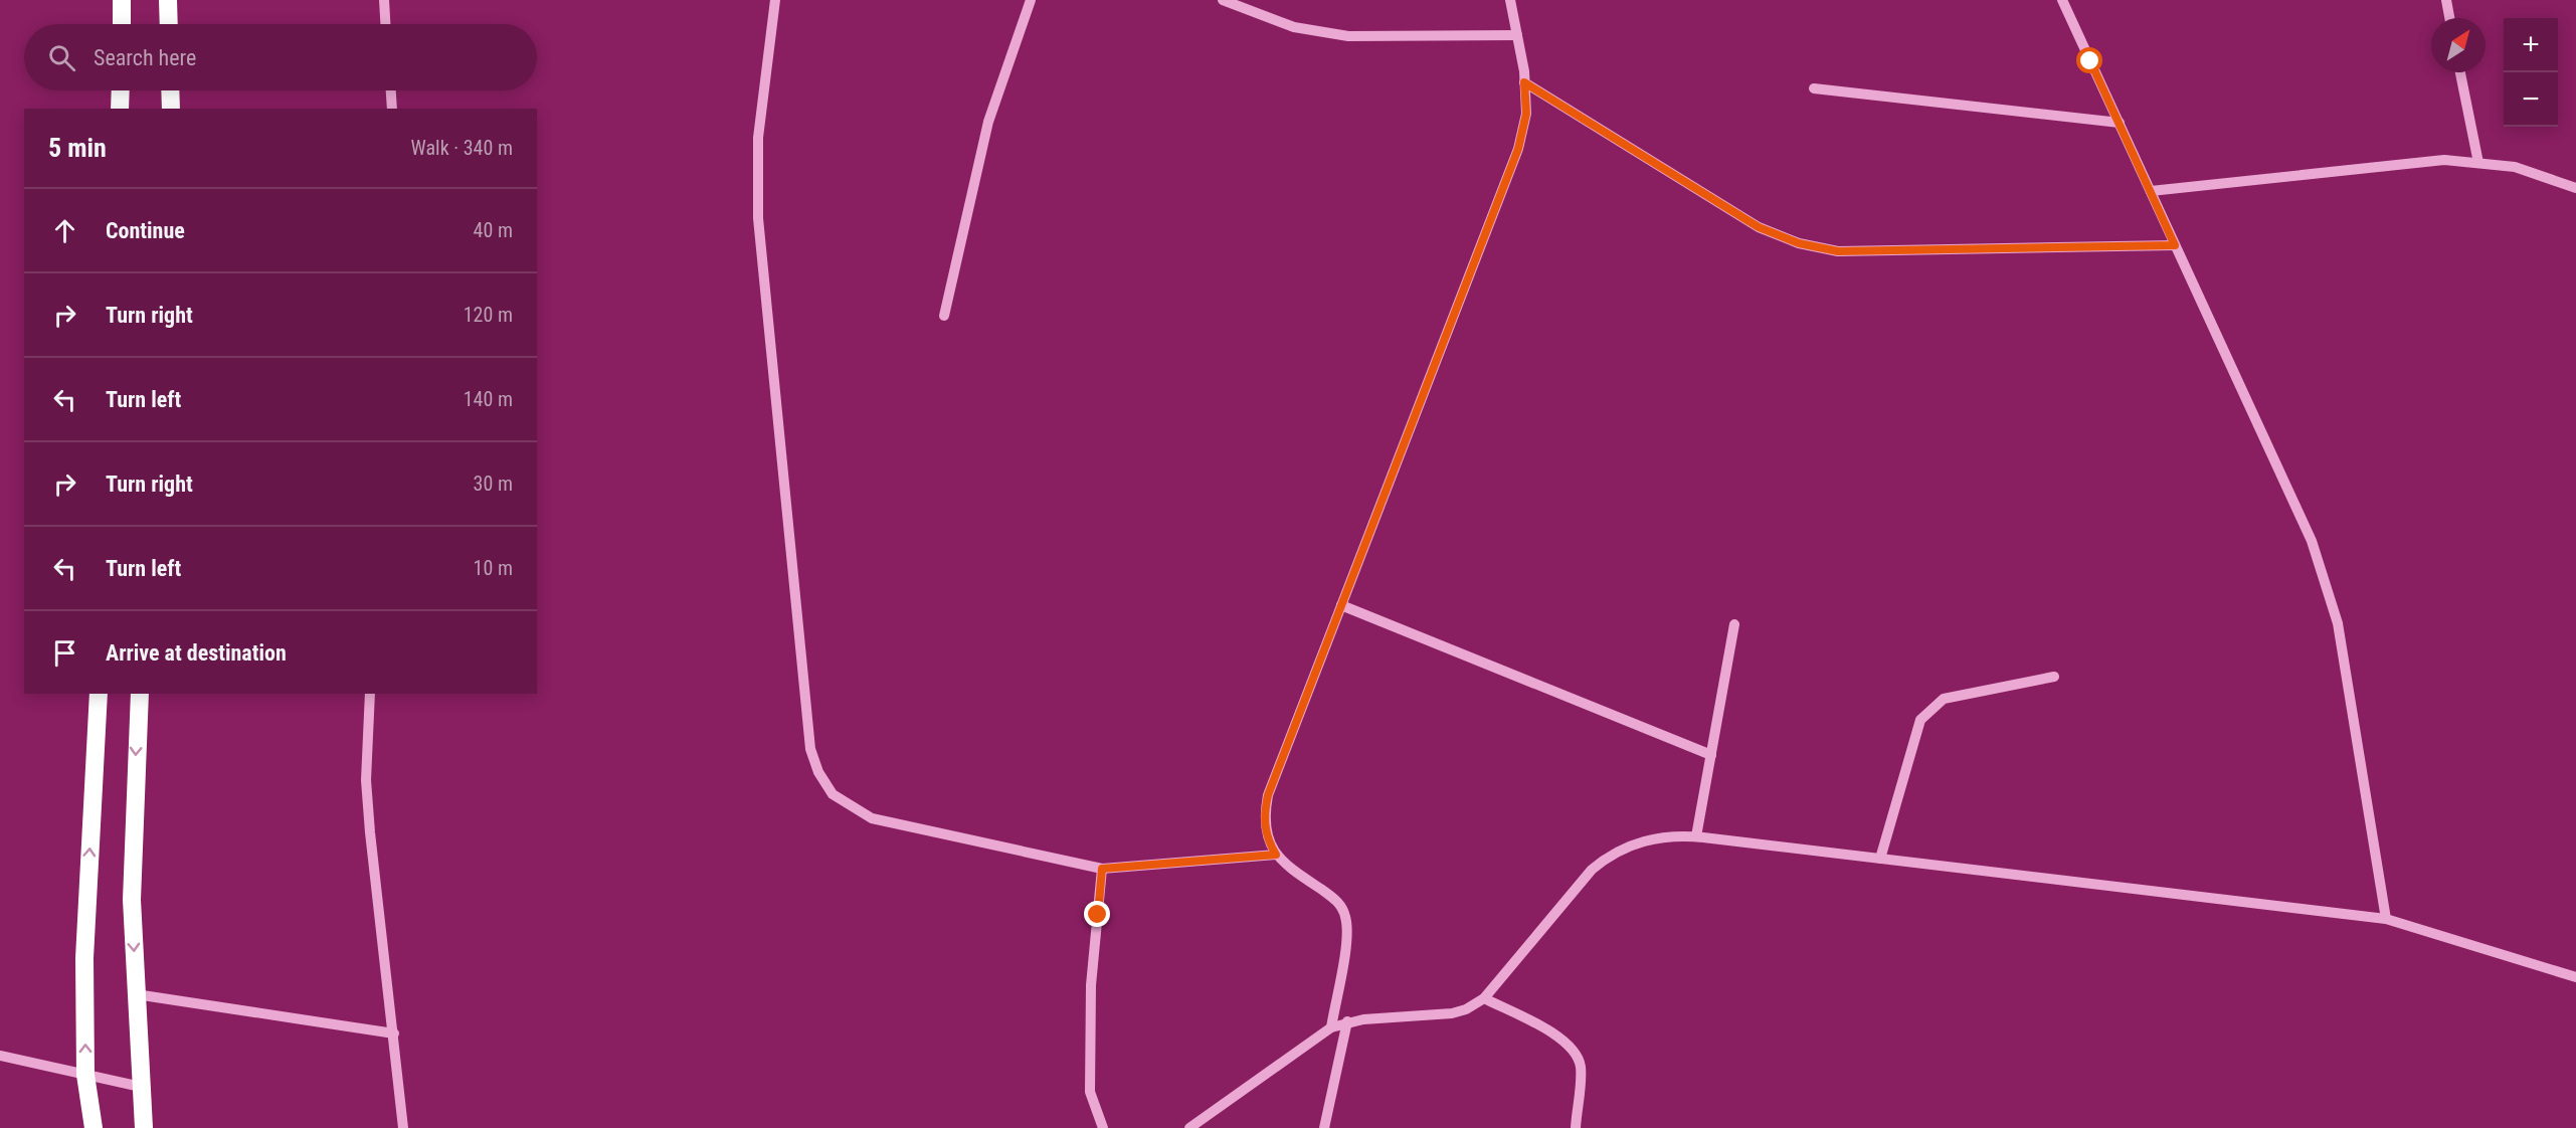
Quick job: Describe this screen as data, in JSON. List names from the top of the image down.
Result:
{
  "north": "top right",
  "page": {
    "map_buttons": ["+", "−"],
    "search": "Search here",
    "heading": ["5 min", "Walk · 340 m"],
    "list": [
      ["Continue", "40 m"],
      ["Turn right", "120 m"],
      ["Turn left", "140 m"],
      ["Turn right", "30 m"],
      ["Turn left", "10 m"],
      "Arrive at destination"
    ]
  }
}
